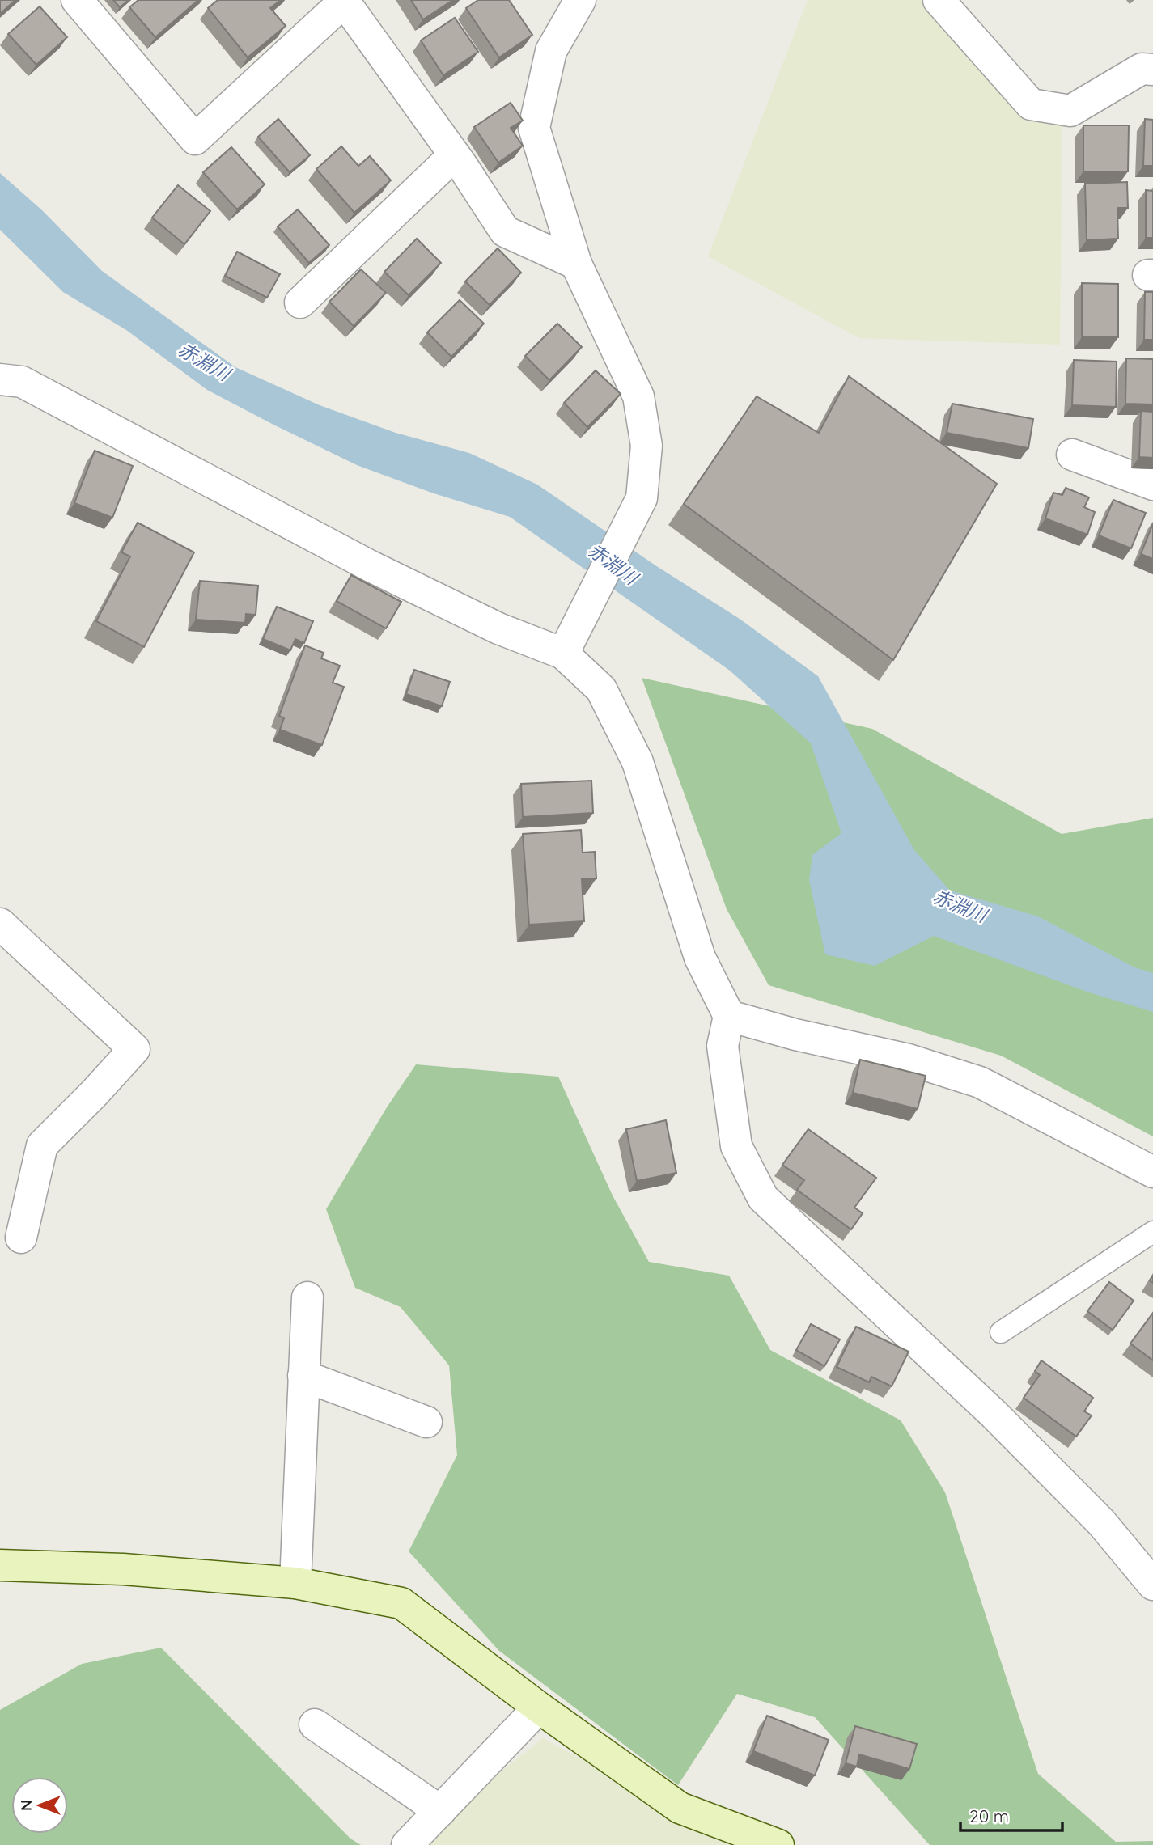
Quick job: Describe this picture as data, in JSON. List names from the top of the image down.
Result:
{
  "water": ["赤淵川"],
  "scale_bar": "20 m",
  "north": "left"
}
